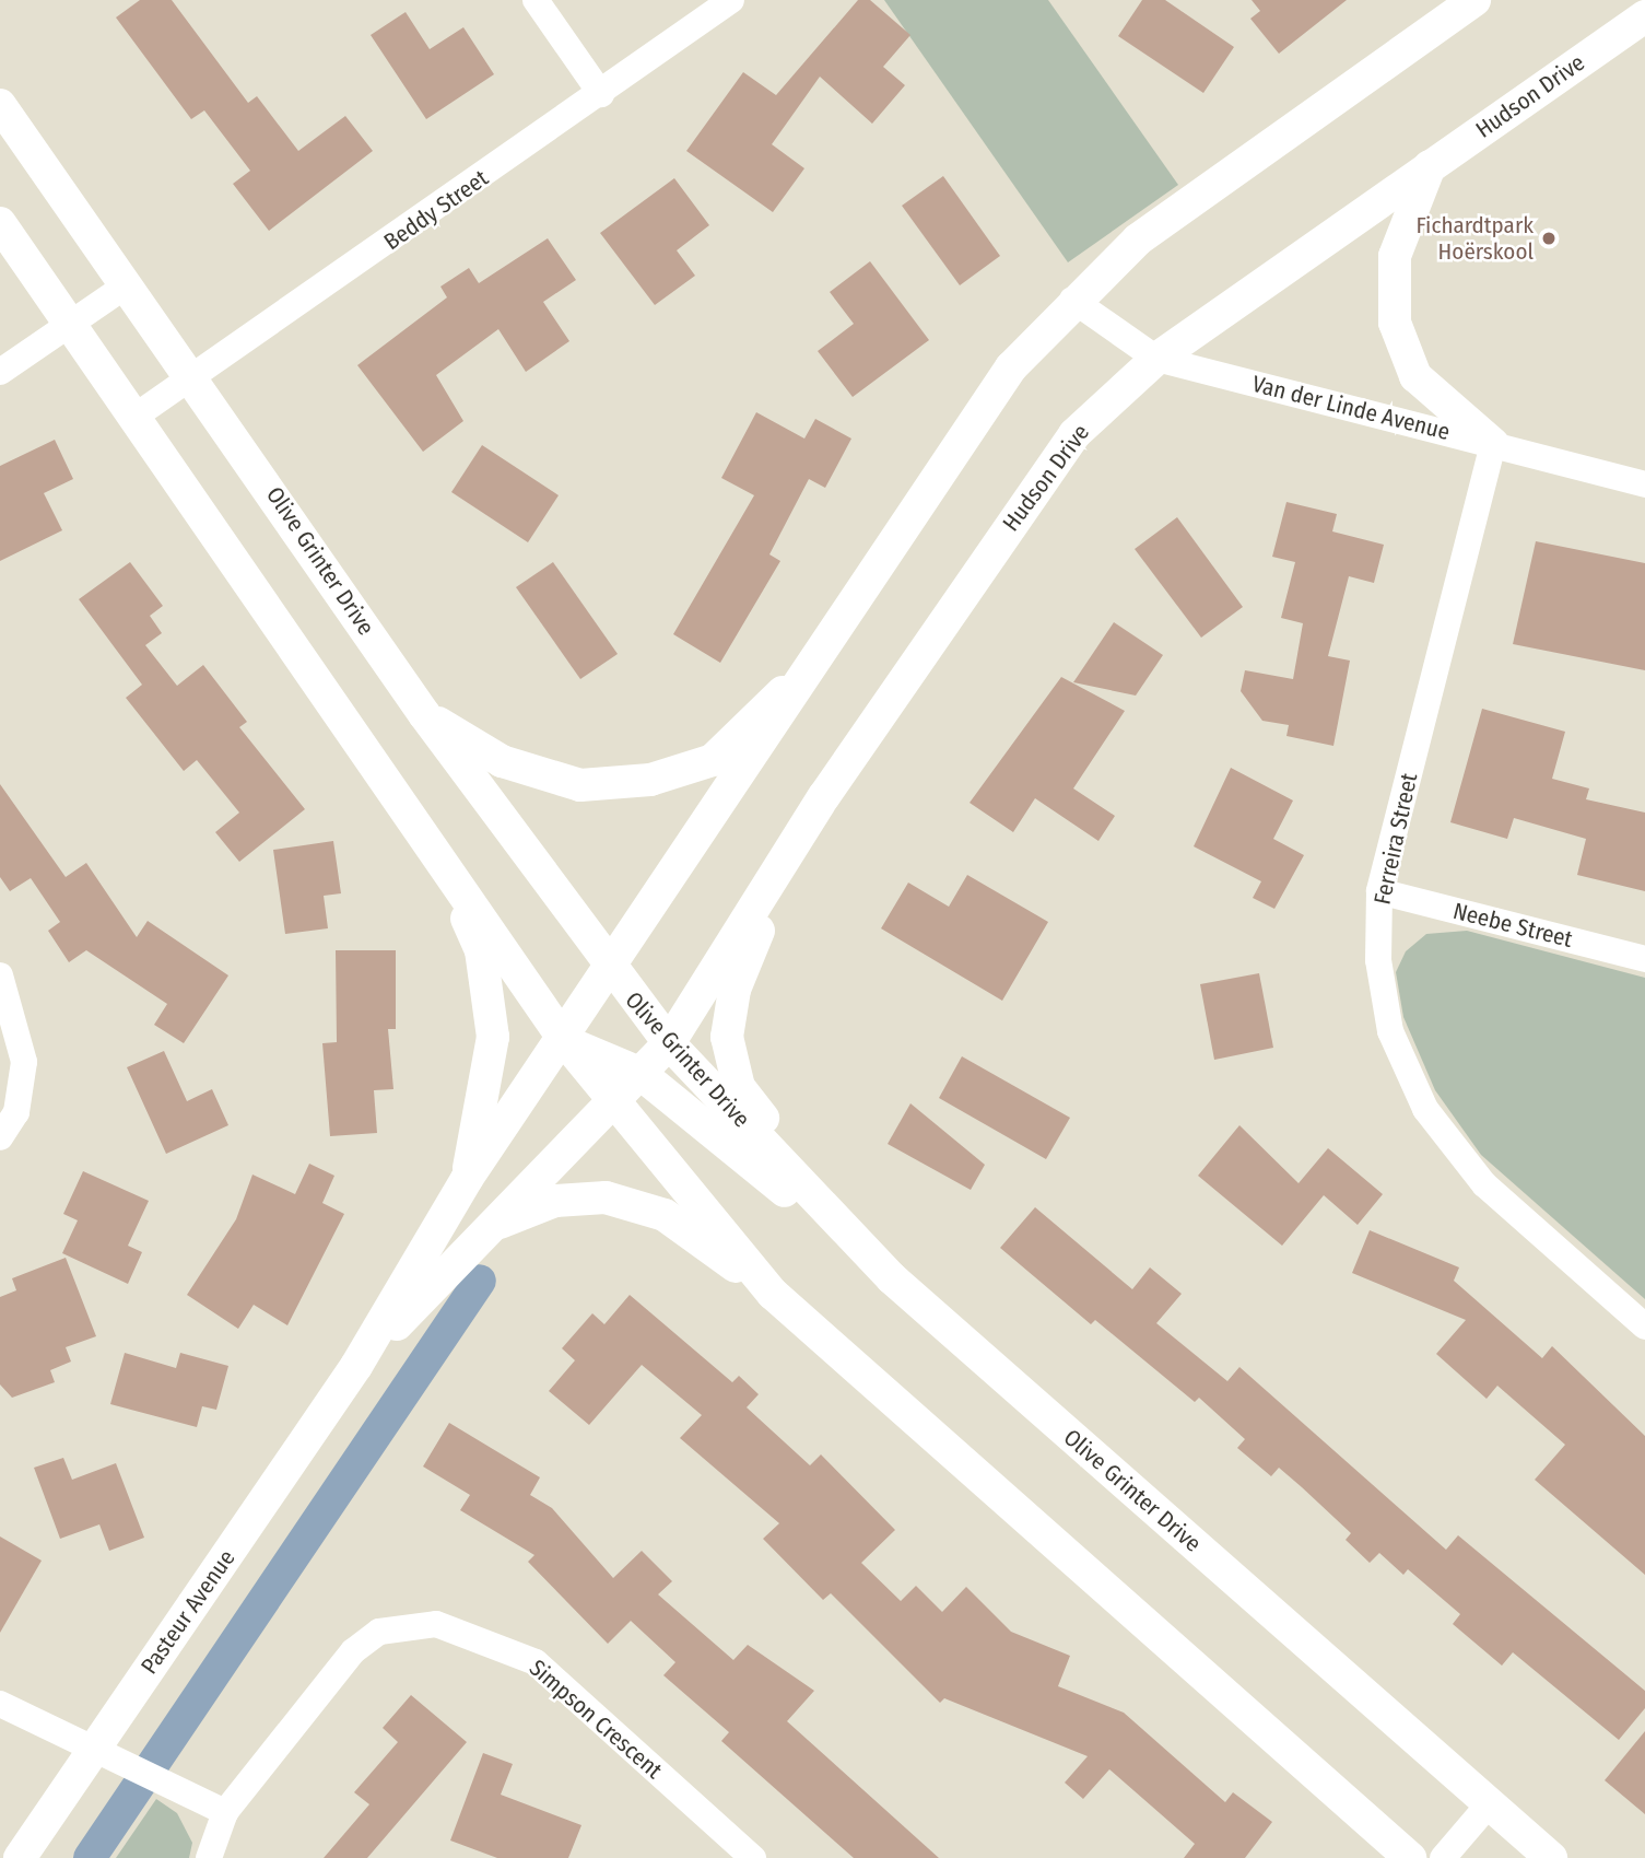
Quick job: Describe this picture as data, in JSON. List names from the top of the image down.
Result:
{
  "streets": {
    "street": [
      "Hudson Drive",
      "Beddy Street",
      "Van der Linde Avenue",
      "Olive Grinter Drive",
      "Ferreira Street",
      "Neebe Street",
      "Pasteur Avenue",
      "Simpson Crescent"
    ]
  },
  "crossings": [
    ["Hudson Drive", "Van der Linde Avenue"],
    ["Hudson Drive", "Olive Grinter Drive"],
    ["Hudson Drive", "Pasteur Avenue"],
    ["Beddy Street", "Olive Grinter Drive"],
    ["Van der Linde Avenue", "Ferreira Street"],
    ["Ferreira Street", "Neebe Street"]
  ],
  "places": ["Fichardtpark Hoërskool"]
}
